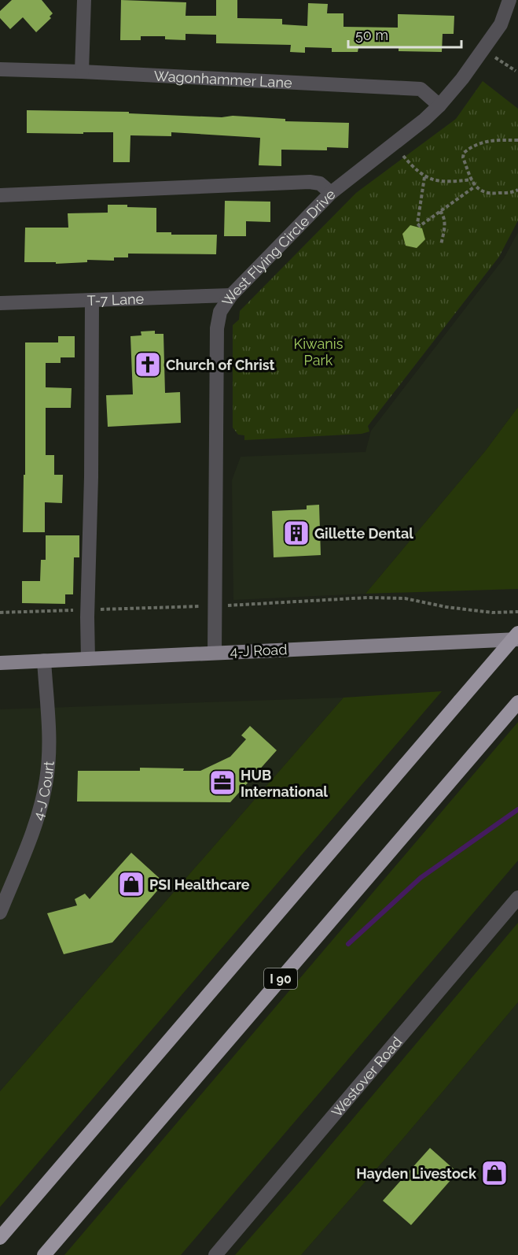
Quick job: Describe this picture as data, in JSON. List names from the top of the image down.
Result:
{
  "streets": {
    "highway": ["I 90"],
    "main road": ["4-J Road"],
    "street": [
      "Wagonhammer Lane",
      "West Flying Circle Drive",
      "T-7 Lane",
      "4-J Court",
      "Westover Road"
    ]
  },
  "crossings": [
    ["Wagonhammer Lane", "West Flying Circle Drive"],
    ["West Flying Circle Drive", "T-7 Lane"],
    ["West Flying Circle Drive", "4-J Road"],
    ["4-J Road", "4-J Court"]
  ],
  "parks": ["Kiwanis Park"],
  "places": {
    "church": ["Church of Christ"],
    "building": ["Gillette Dental"],
    "office": ["HUB International"],
    "shop": ["PSI Healthcare", "Hayden Livestock"]
  },
  "scale_bar": "50 m"
}
